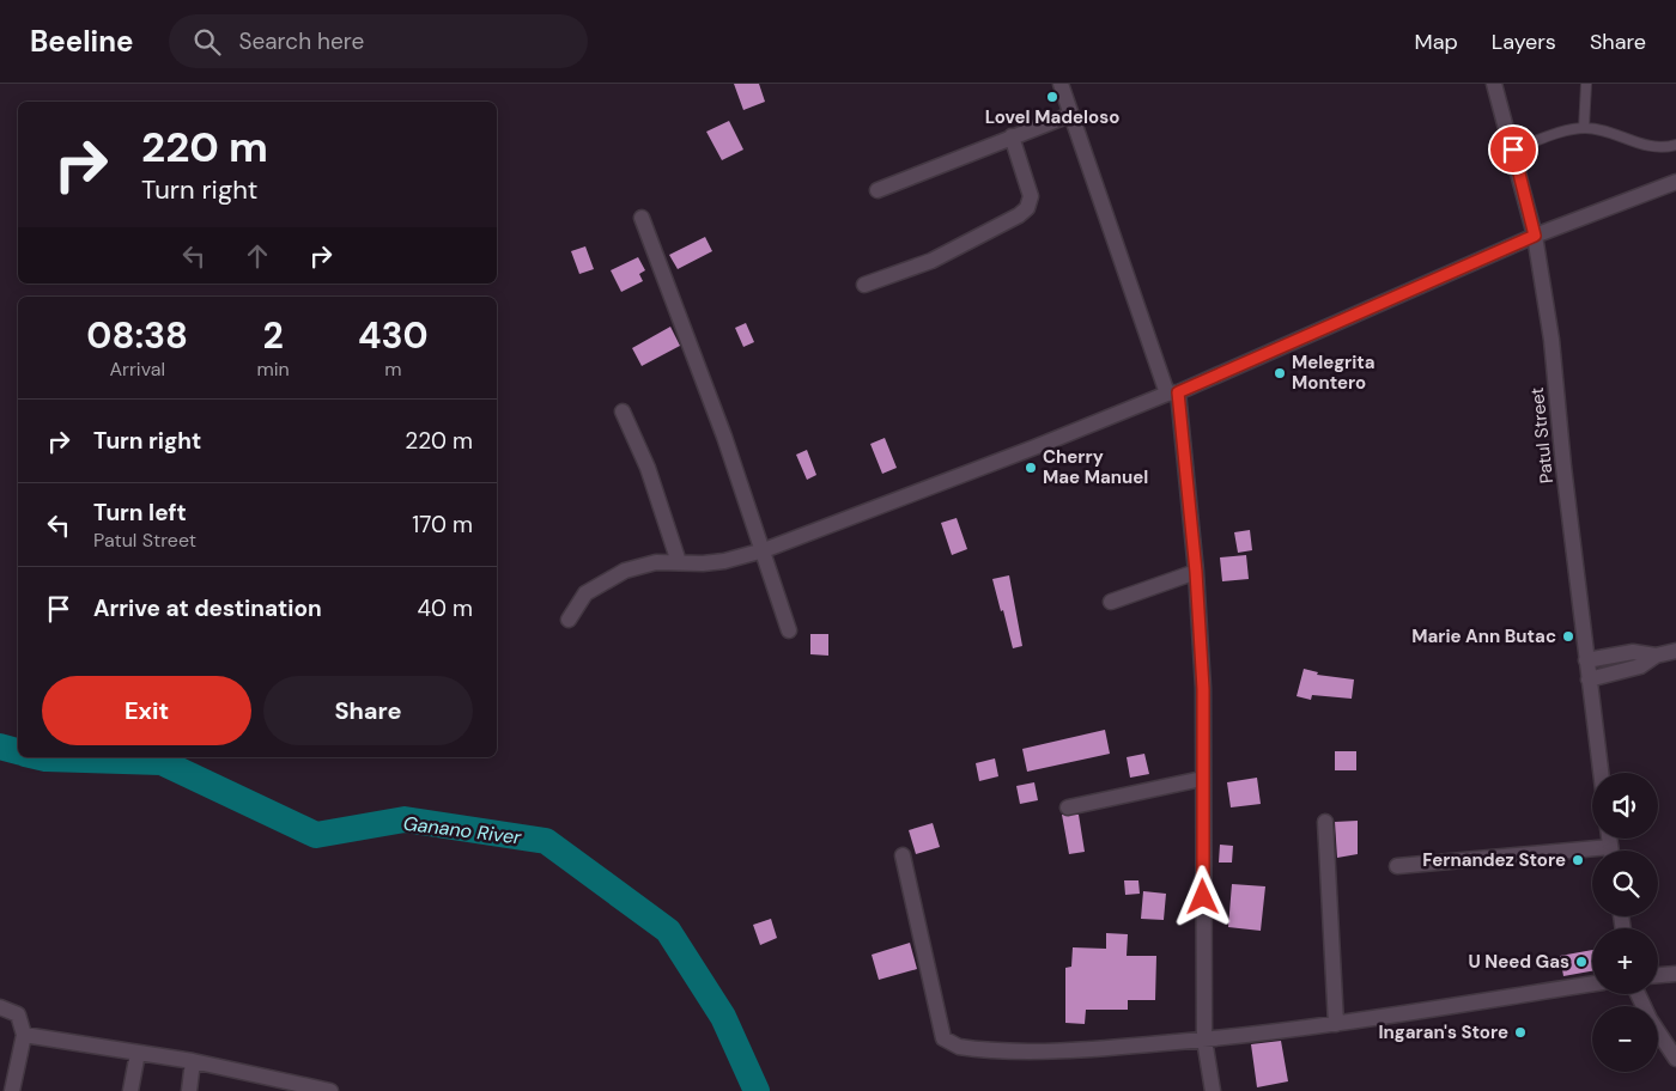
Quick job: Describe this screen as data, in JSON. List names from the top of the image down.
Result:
{
  "streets": {
    "street": ["Patul Street"]
  },
  "water": ["Ganano River"],
  "places": [
    "Lovel Madeloso",
    "Melegrita Montero",
    "Cherry Mae Manuel",
    "Marie Ann Butac",
    "Fernandez Store",
    "U Need Gas",
    "Ingaran's Store"
  ],
  "page": {
    "header": "Beeline",
    "search": "Search here",
    "nav": ["Map", "Layers", "Share"],
    "turn": ["220 m", "Turn right"],
    "eta": [
      "08:38",
      "Arrival",
      "2",
      "min",
      "430",
      "m"
    ],
    "list": [
      {
        "name": "Turn right",
        "value": "220 m"
      },
      {
        "name": "Turn left",
        "note": "Patul Street",
        "value": "170 m"
      },
      {
        "name": "Arrive at destination",
        "value": "40 m"
      }
    ],
    "buttons": ["Exit", "Share"],
    "map_buttons": ["+", "−"]
  }
}
